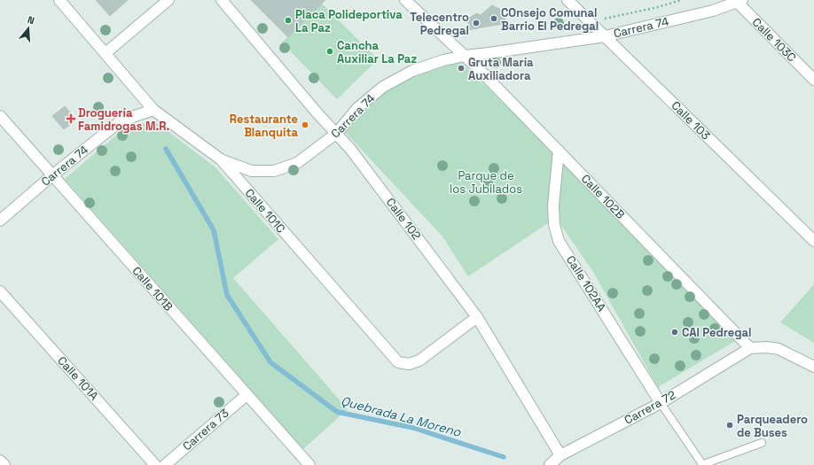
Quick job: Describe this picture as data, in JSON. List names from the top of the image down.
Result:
{
  "streets": {
    "street": [
      "Carrera 74",
      "Calle 103C",
      "Calle 103",
      "Calle 102B",
      "Calle 101C",
      "Calle 102",
      "Calle 102AA",
      "Calle 101B",
      "Calle 101A",
      "Carrera 72",
      "Carrera 73"
    ]
  },
  "crossings": [
    ["Carrera 74", "Calle 103C"],
    ["Carrera 74", "Calle 103"],
    ["Carrera 74", "Calle 102B"],
    ["Carrera 74", "Calle 101C"],
    ["Carrera 74", "Calle 102"],
    ["Carrera 74", "Calle 101B"],
    ["Calle 102B", "Calle 102AA"],
    ["Calle 102B", "Carrera 72"],
    ["Calle 101C", "Calle 102"],
    ["Calle 102", "Carrera 72"],
    ["Calle 102AA", "Carrera 72"],
    ["Calle 101B", "Carrera 73"]
  ],
  "water": ["Quebrada La Moreno"],
  "parks": ["Parque de los Jubilados"],
  "places": {
    "other": [
      "COnsejo Comunal Barrio El Pedregal",
      "Placa Polideportiva La Paz",
      "Telecentro Pedregal",
      "Cancha Auxiliar La Paz",
      "Gruta María Auxiliadora",
      "Restaurante Blanquita",
      "CAI Pedregal",
      "Parqueadero de Buses"
    ],
    "health": ["Droguería Famidrogas M.R."]
  },
  "north": "top"
}
